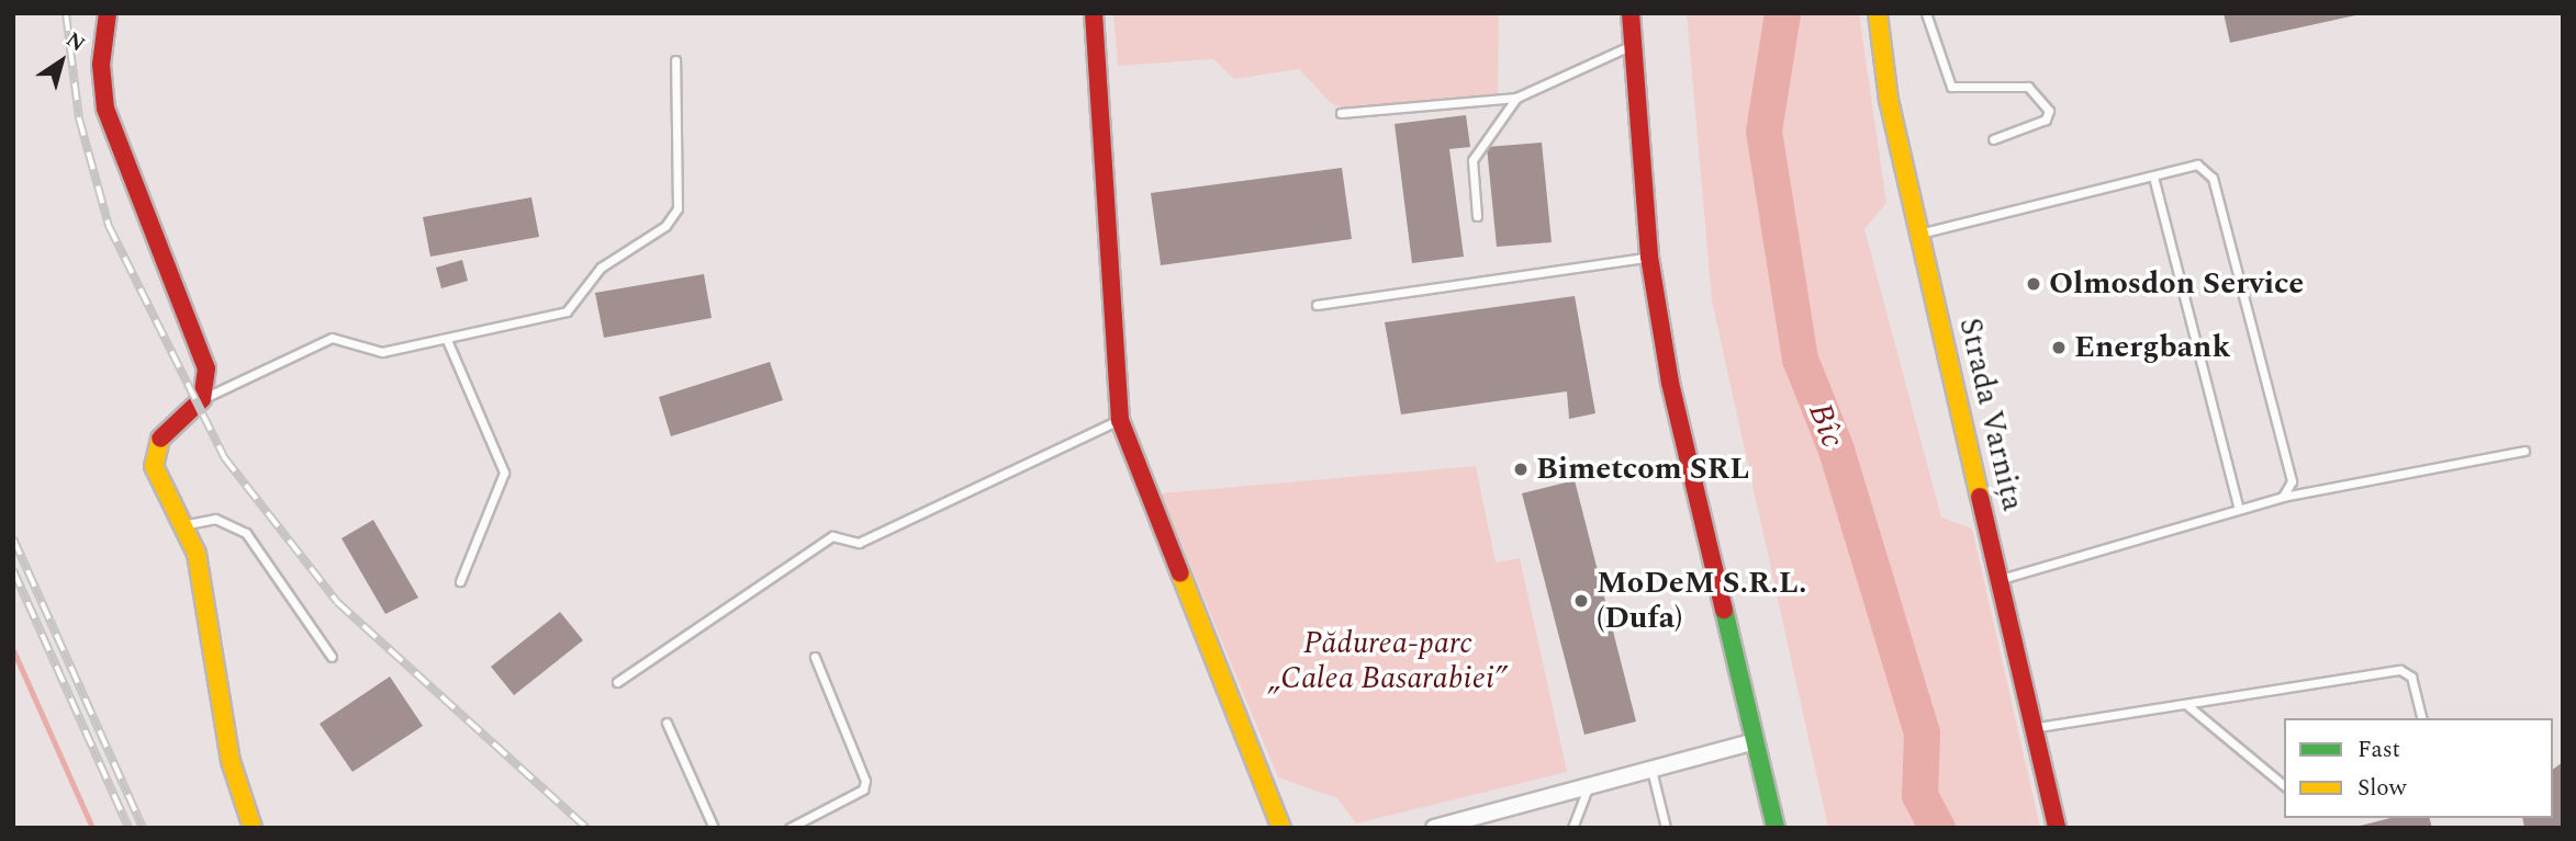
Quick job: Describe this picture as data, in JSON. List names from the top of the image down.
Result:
{
  "streets": {
    "street": ["Strada Varnița"]
  },
  "water": ["Bîc"],
  "parks": ["Pădurea-parc „Calea Basarabiei”"],
  "places": [
    "Olmosdon Service",
    "Energbank",
    "Bimetcom SRL",
    "MoDeM S.R.L. (Dufa)"
  ],
  "legend": ["Fast", "Slow"],
  "north": "top right"
}
